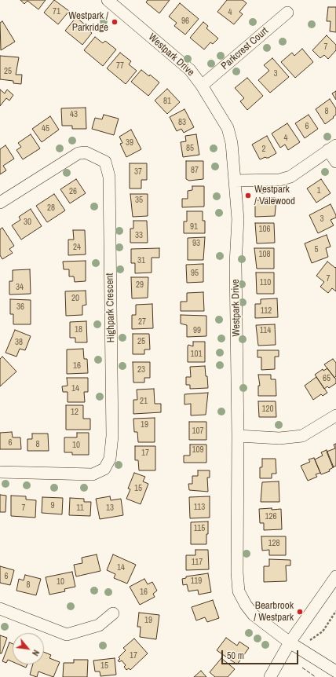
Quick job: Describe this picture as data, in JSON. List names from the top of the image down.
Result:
{
  "streets": {
    "street": ["Parkcrest Court", "Westpark Drive", "Highpark Crescent"]
  },
  "crossings": [
    ["Parkcrest Court", "Westpark Drive"]
  ],
  "places": ["Westpark / Parkridge", "Westpark / Valewood", "Bearbrook / Westpark"],
  "house_numbers": [
    "71",
    "4",
    "96",
    "7",
    "77",
    "25",
    "3",
    "81",
    "8",
    "43",
    "83",
    "6",
    "45",
    "4",
    "39",
    "85",
    "2",
    "87",
    "37",
    "1",
    "26",
    "35",
    "28",
    "3",
    "30",
    "91",
    "106",
    "33",
    "93",
    "24",
    "5",
    "108",
    "31",
    "95",
    "7",
    "110",
    "29",
    "34",
    "20",
    "36",
    "112",
    "27",
    "18",
    "99",
    "114",
    "25",
    "38",
    "101",
    "16",
    "23",
    "65",
    "14",
    "21",
    "120",
    "12",
    "19",
    "107",
    "6",
    "8",
    "10",
    "109",
    "17",
    "15",
    "9",
    "113",
    "7",
    "11",
    "13",
    "126",
    "115",
    "128",
    "117",
    "14",
    "6",
    "119",
    "10",
    "8",
    "16",
    "19",
    "17",
    "15"
  ],
  "scale_bar": "50 m",
  "north": "bottom right"
}
